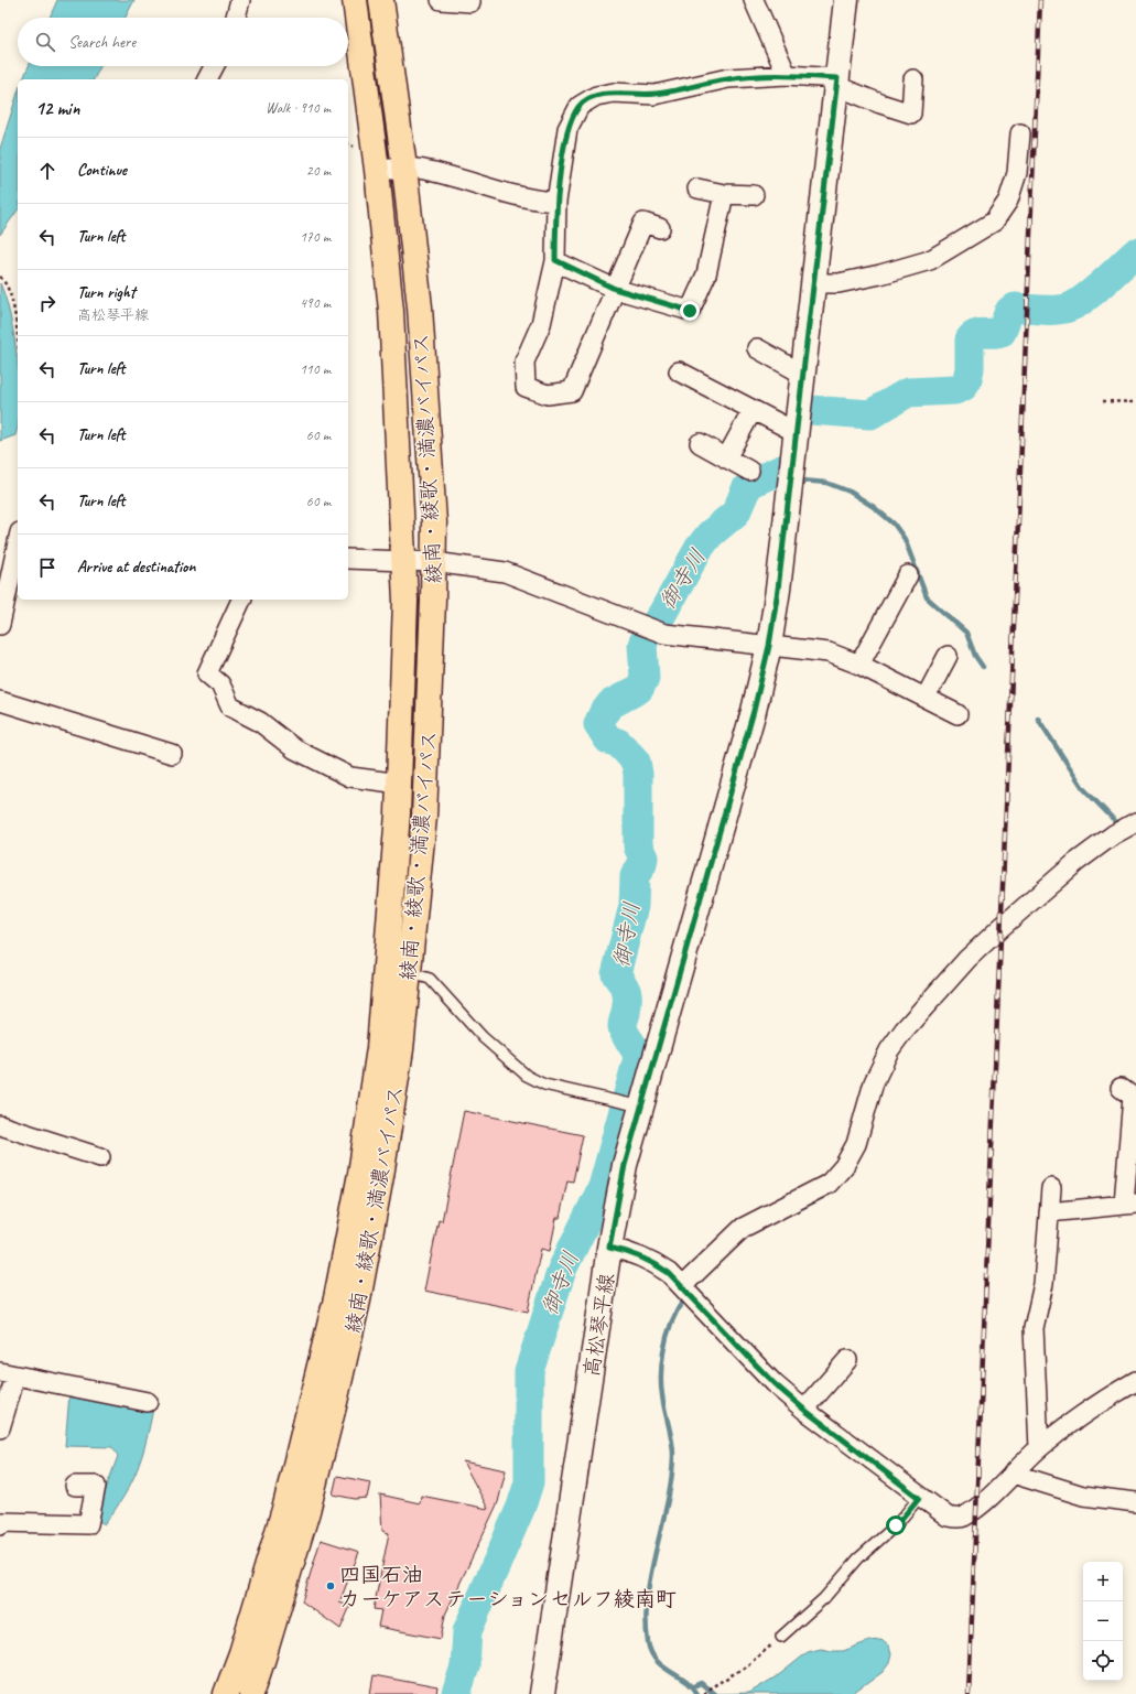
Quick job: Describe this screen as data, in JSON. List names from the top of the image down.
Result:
{
  "streets": {
    "highway": ["綾南・綾歌・満濃バイパス"],
    "main road": ["高松琴平線"]
  },
  "water": ["御寺川"],
  "places": ["四国石油 カーケアステーションセルフ綾南町"],
  "page": {
    "search": "Search here",
    "heading": ["12 min", "Walk · 910 m"],
    "list": [
      ["Continue", "20 m"],
      ["Turn left", "170 m"],
      ["Turn right", "高松琴平線", "490 m"],
      ["Turn left", "110 m"],
      ["Turn left", "60 m"],
      ["Turn left", "60 m"],
      "Arrive at destination"
    ],
    "map_buttons": ["+", "−"]
  }
}
